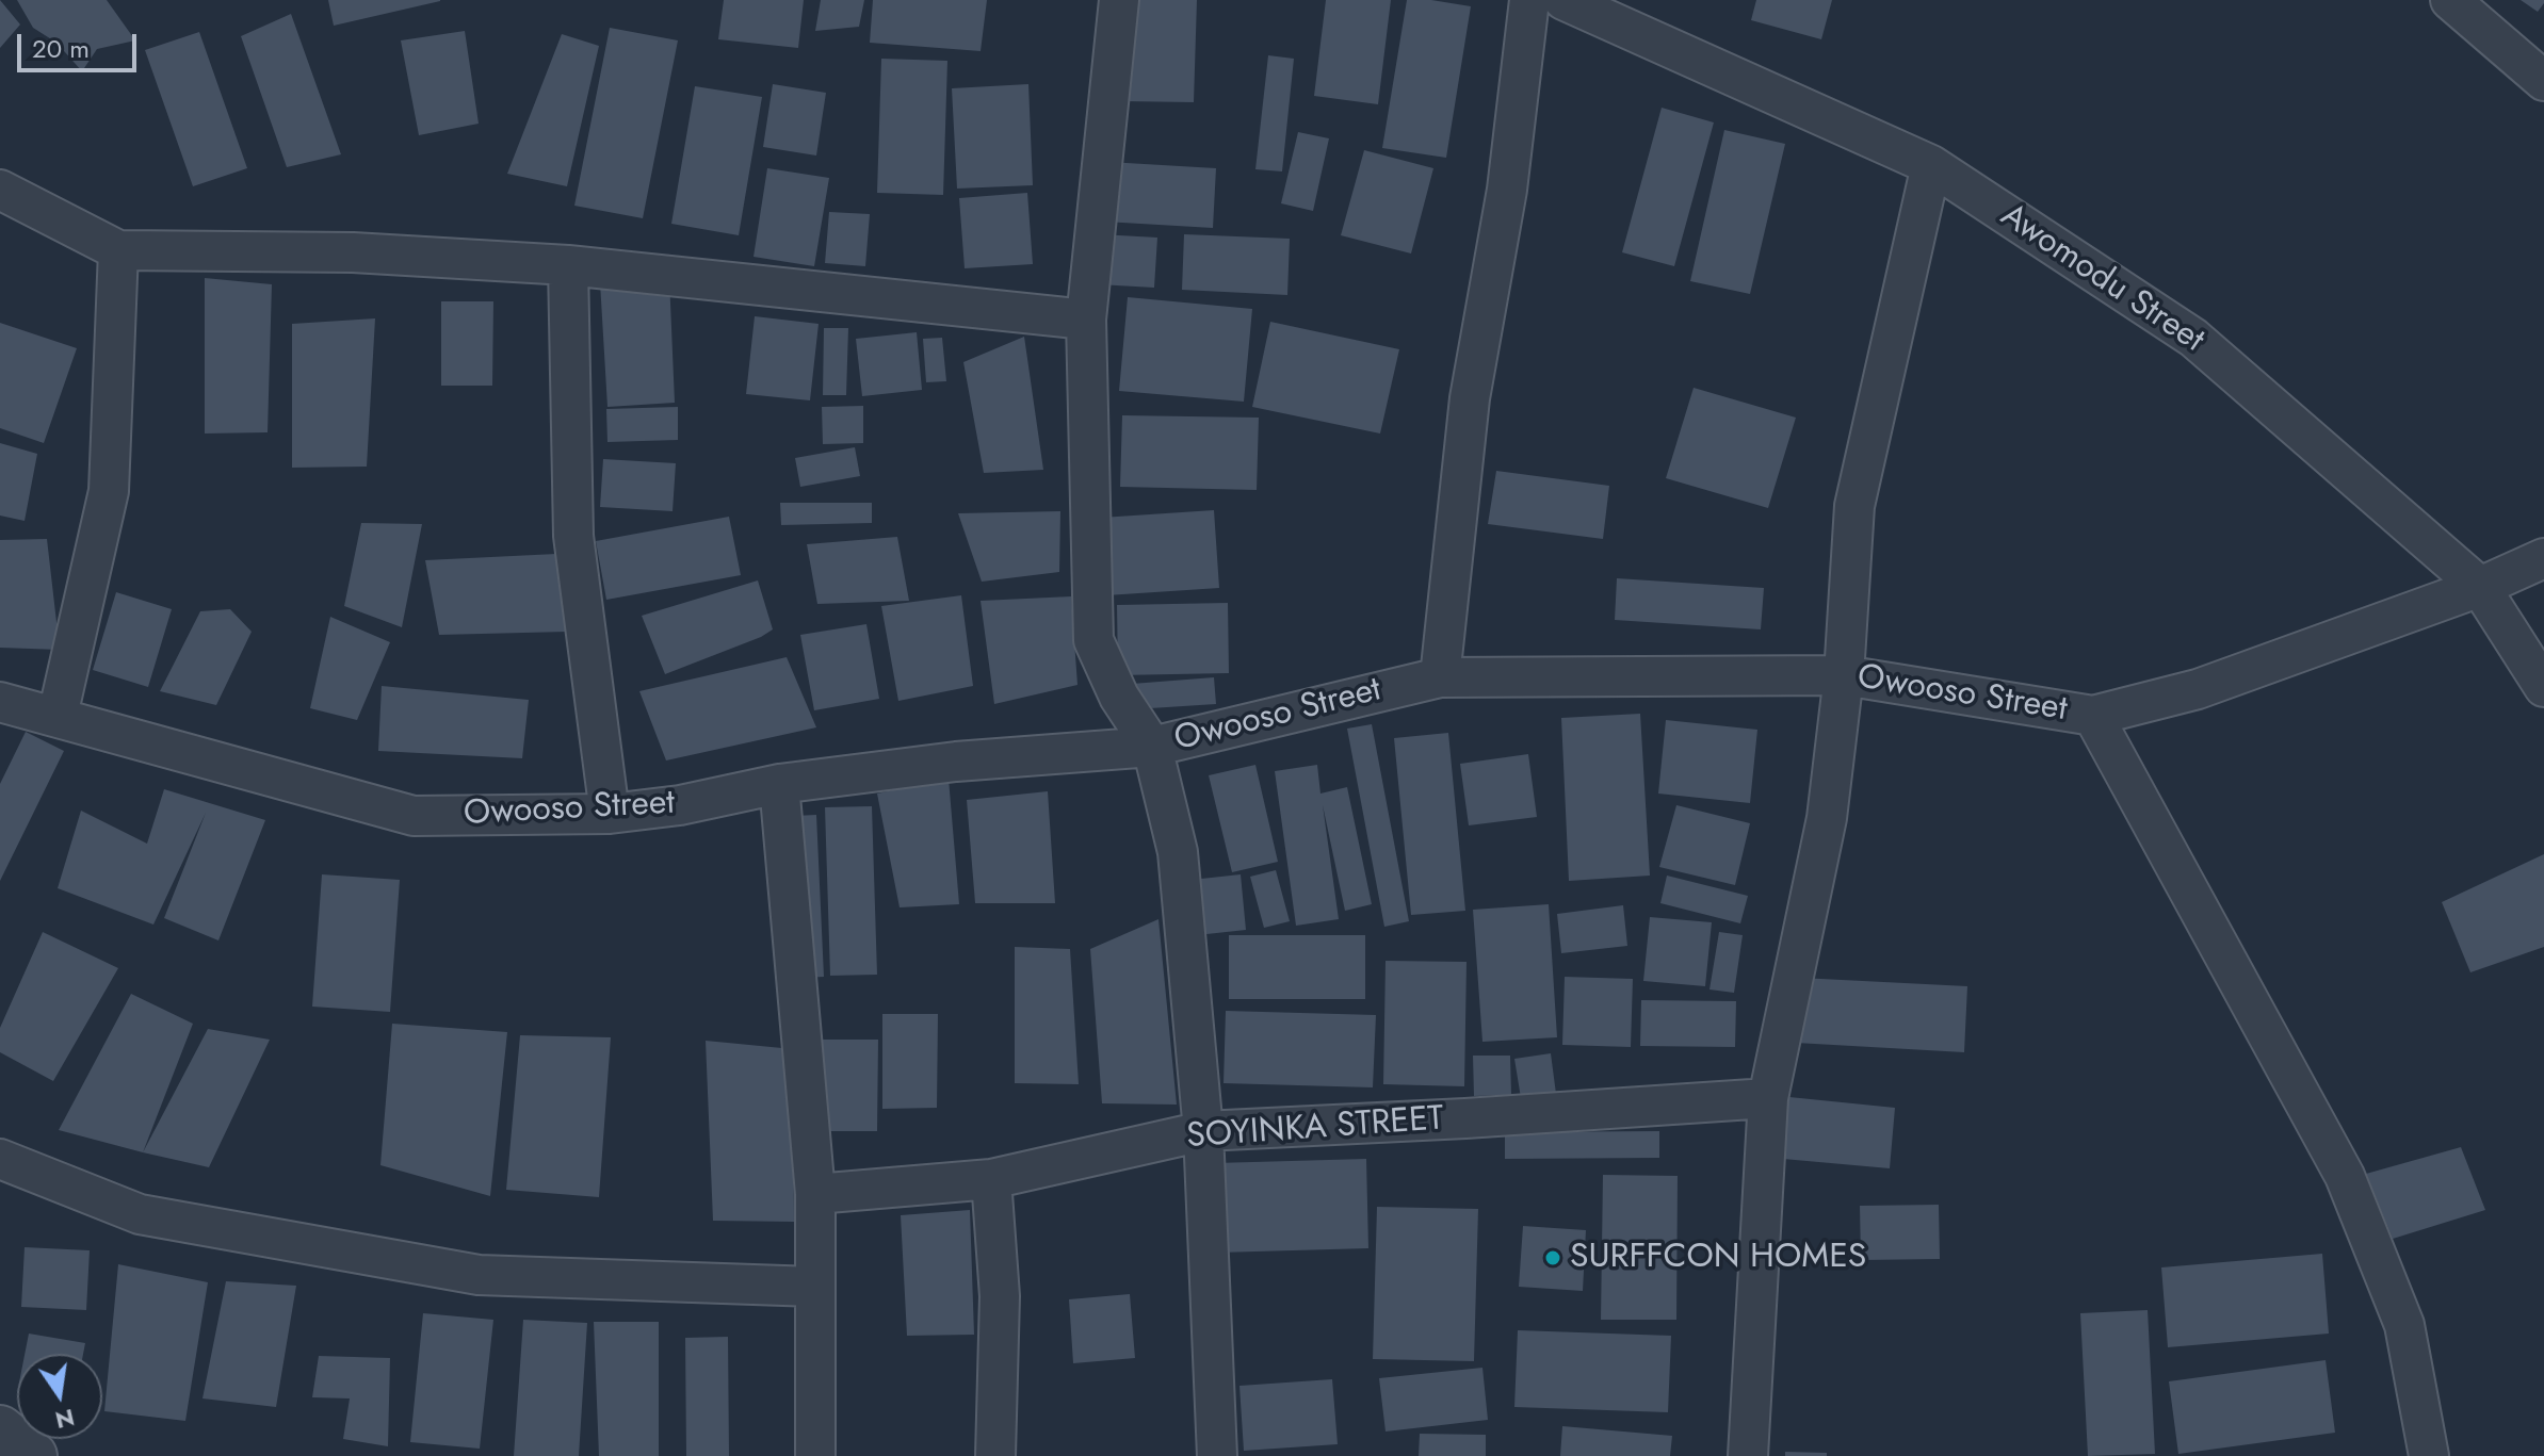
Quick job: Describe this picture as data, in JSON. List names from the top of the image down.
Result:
{
  "streets": {
    "street": ["Awomodu Street", "Owooso Street", "SOYINKA STREET"]
  },
  "crossings": [
    ["Awomodu Street", "Owooso Street"]
  ],
  "places": ["SURFFCON HOMES"],
  "scale_bar": "20 m",
  "north": "bottom"
}
